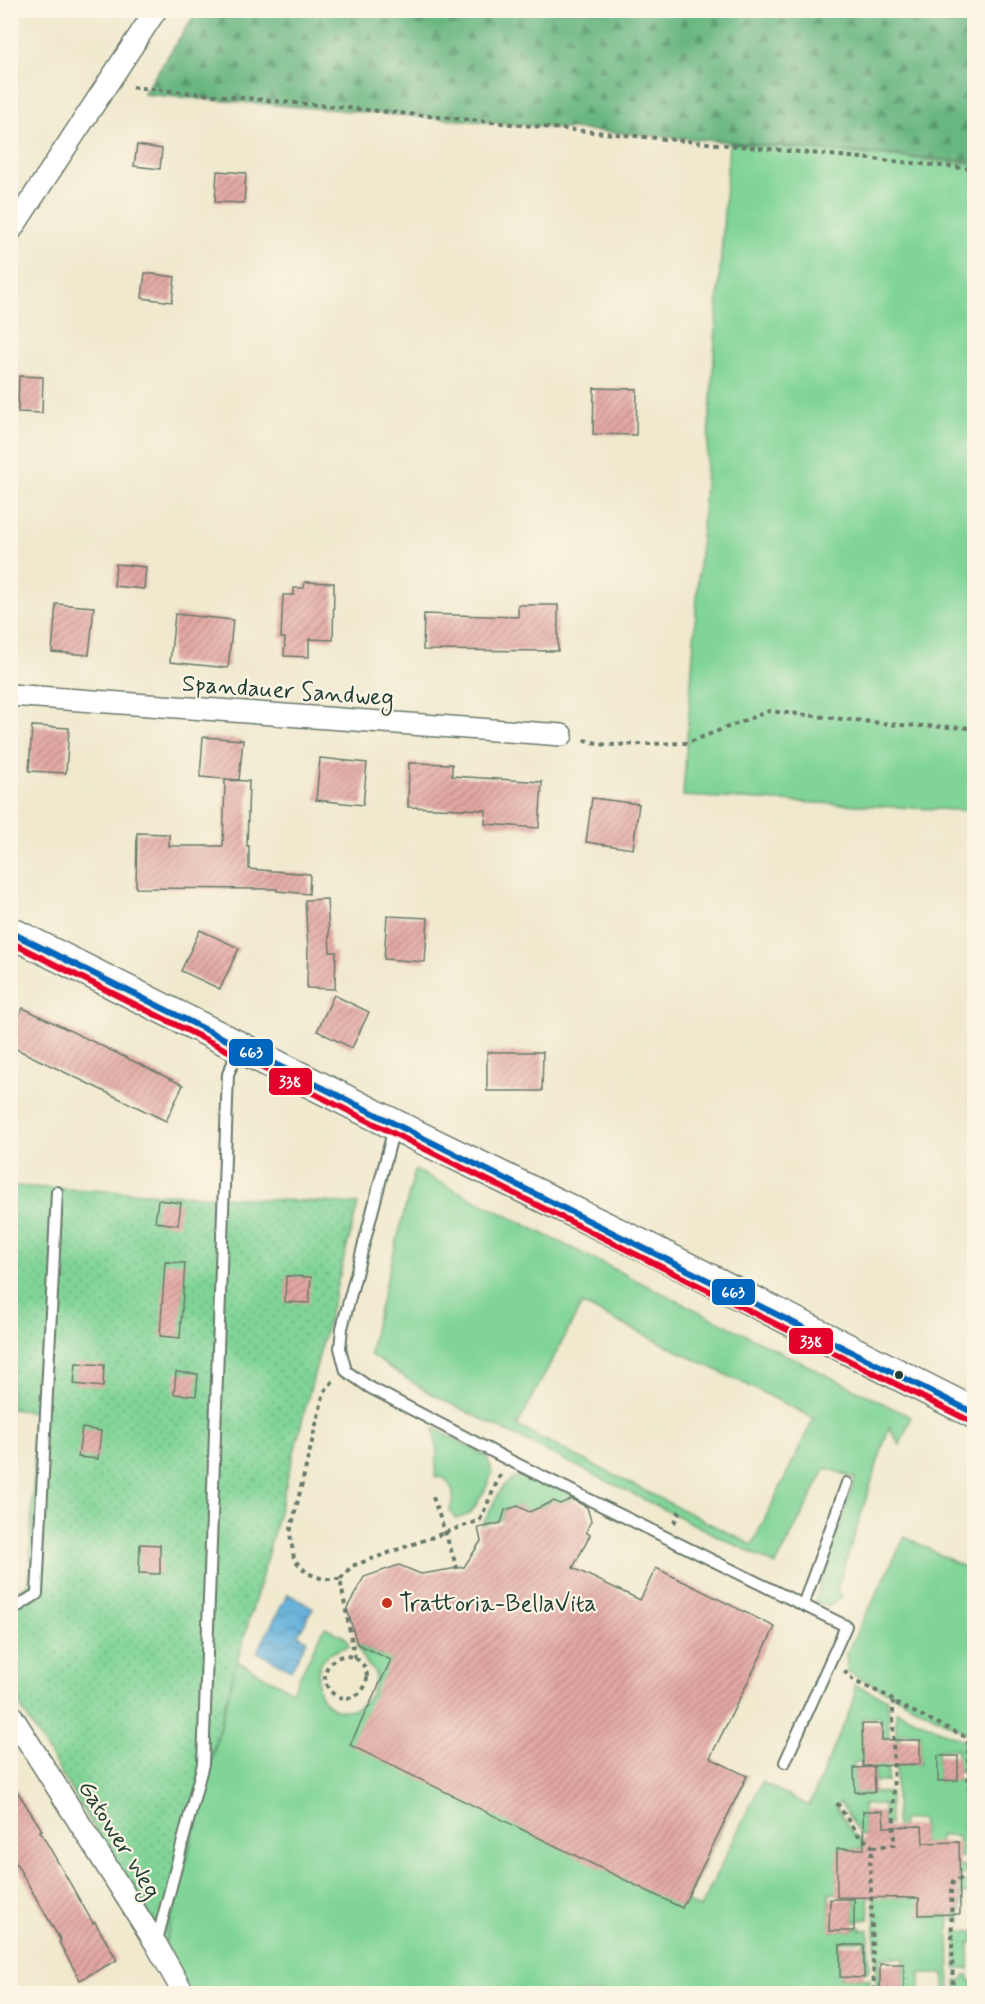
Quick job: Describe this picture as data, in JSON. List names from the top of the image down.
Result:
{
  "streets": {
    "street": ["Spandauer Sandweg", "Gatower Weg"]
  },
  "places": ["Trattoria-BellaVita"],
  "lines": ["transit line 663", "transit line 338"]
}
